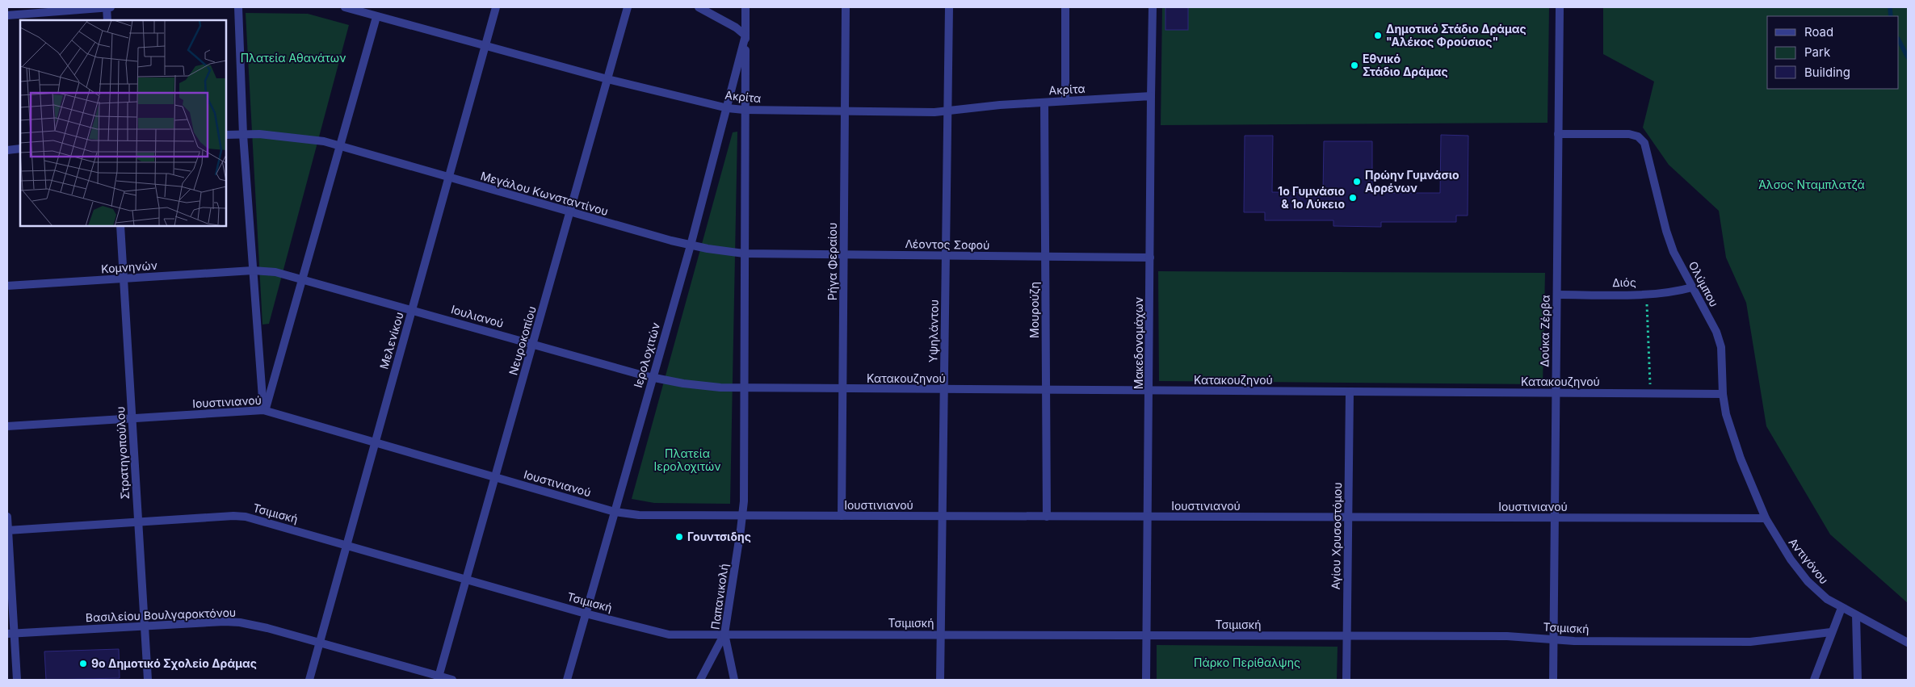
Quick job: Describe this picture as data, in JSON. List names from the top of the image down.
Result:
{
  "streets": {
    "street": [
      "Ακρίτα",
      "Μεγάλου Κωνσταντίνου",
      "Λέοντος Σοφού",
      "Ρήγα Φεραίου",
      "Κομνηνών",
      "Διός",
      "Ολύμπου",
      "Μουρούζη",
      "Ιουλιανού",
      "Υψηλάντου",
      "Δούκα Ζέρβα",
      "Μελενίκου",
      "Νευροκοπίου",
      "Μακεδονομάχων",
      "Ιερολοχιτών",
      "Κατακουζηνού",
      "Ιουστινιανού",
      "Στρατηγοπούλου",
      "Τσιμισκή",
      "Αγίου Χρυσοστόμου",
      "Αντιγόνου",
      "Παπανικολή",
      "Βασιλείου Βουλγαροκτόνου"
    ]
  },
  "crossings": [
    ["Ακρίτα", "Ρήγα Φεραίου"],
    ["Ακρίτα", "Μουρούζη"],
    ["Ακρίτα", "Υψηλάντου"],
    ["Ακρίτα", "Μελενίκου"],
    ["Ακρίτα", "Νευροκοπίου"],
    ["Ακρίτα", "Μακεδονομάχων"],
    ["Ακρίτα", "Ιερολοχιτών"],
    ["Μεγάλου Κωνσταντίνου", "Λέοντος Σοφού"],
    ["Μεγάλου Κωνσταντίνου", "Μελενίκου"],
    ["Μεγάλου Κωνσταντίνου", "Νευροκοπίου"],
    ["Μεγάλου Κωνσταντίνου", "Ιερολοχιτών"],
    ["Λέοντος Σοφού", "Ρήγα Φεραίου"],
    ["Λέοντος Σοφού", "Μουρούζη"],
    ["Λέοντος Σοφού", "Υψηλάντου"],
    ["Λέοντος Σοφού", "Μακεδονομάχων"],
    ["Λέοντος Σοφού", "Ιερολοχιτών"],
    ["Ρήγα Φεραίου", "Κατακουζηνού"],
    ["Ρήγα Φεραίου", "Ιουστινιανού"],
    ["Κομνηνών", "Ιουλιανού"],
    ["Κομνηνών", "Στρατηγοπούλου"],
    ["Διός", "Ολύμπου"],
    ["Διός", "Δούκα Ζέρβα"],
    ["Ολύμπου", "Δούκα Ζέρβα"],
    ["Ολύμπου", "Κατακουζηνού"],
    ["Ολύμπου", "Ιουστινιανού"],
    ["Ολύμπου", "Αντιγόνου"],
    ["Μουρούζη", "Κατακουζηνού"],
    ["Μουρούζη", "Ιουστινιανού"],
    ["Ιουλιανού", "Μελενίκου"],
    ["Ιουλιανού", "Νευροκοπίου"],
    ["Ιουλιανού", "Ιερολοχιτών"],
    ["Ιουλιανού", "Κατακουζηνού"],
    ["Υψηλάντου", "Κατακουζηνού"],
    ["Υψηλάντου", "Ιουστινιανού"],
    ["Υψηλάντου", "Τσιμισκή"],
    ["Δούκα Ζέρβα", "Κατακουζηνού"],
    ["Δούκα Ζέρβα", "Ιουστινιανού"],
    ["Δούκα Ζέρβα", "Τσιμισκή"],
    ["Μελενίκου", "Ιουστινιανού"],
    ["Μελενίκου", "Τσιμισκή"],
    ["Μελενίκου", "Βασιλείου Βουλγαροκτόνου"],
    ["Νευροκοπίου", "Ιουστινιανού"],
    ["Νευροκοπίου", "Τσιμισκή"],
    ["Νευροκοπίου", "Βασιλείου Βουλγαροκτόνου"],
    ["Μακεδονομάχων", "Κατακουζηνού"],
    ["Μακεδονομάχων", "Ιουστινιανού"],
    ["Μακεδονομάχων", "Τσιμισκή"],
    ["Ιερολοχιτών", "Κατακουζηνού"],
    ["Ιερολοχιτών", "Ιουστινιανού"],
    ["Ιερολοχιτών", "Τσιμισκή"],
    ["Ιερολοχιτών", "Παπανικολή"],
    ["Κατακουζηνού", "Αγίου Χρυσοστόμου"],
    ["Ιουστινιανού", "Στρατηγοπούλου"],
    ["Ιουστινιανού", "Αγίου Χρυσοστόμου"],
    ["Ιουστινιανού", "Αντιγόνου"],
    ["Ιουστινιανού", "Παπανικολή"],
    ["Στρατηγοπούλου", "Τσιμισκή"],
    ["Στρατηγοπούλου", "Βασιλείου Βουλγαροκτόνου"],
    ["Τσιμισκή", "Αγίου Χρυσοστόμου"],
    ["Τσιμισκή", "Παπανικολή"]
  ],
  "parks": [
    "Πλατεία Αθανάτων",
    "Άλσος Νταμπλατζά",
    "Πλατεία Ιερολοχιτών",
    "Πάρκο Περίθαλψης"
  ],
  "places": [
    "Δημοτικό Στάδιο Δράμας \"Αλέκος Φρούσιος\"",
    "Εθνικό Στάδιο Δράμας",
    "Πρώην Γυμνάσιο Αρρένων",
    "1o Γυμνάσιο & 1ο Λύκειο",
    "Γουντσιδης",
    "9ο Δημοτικό Σχολείο Δράμας"
  ],
  "legend": ["Road", "Park", "Building"]
}
